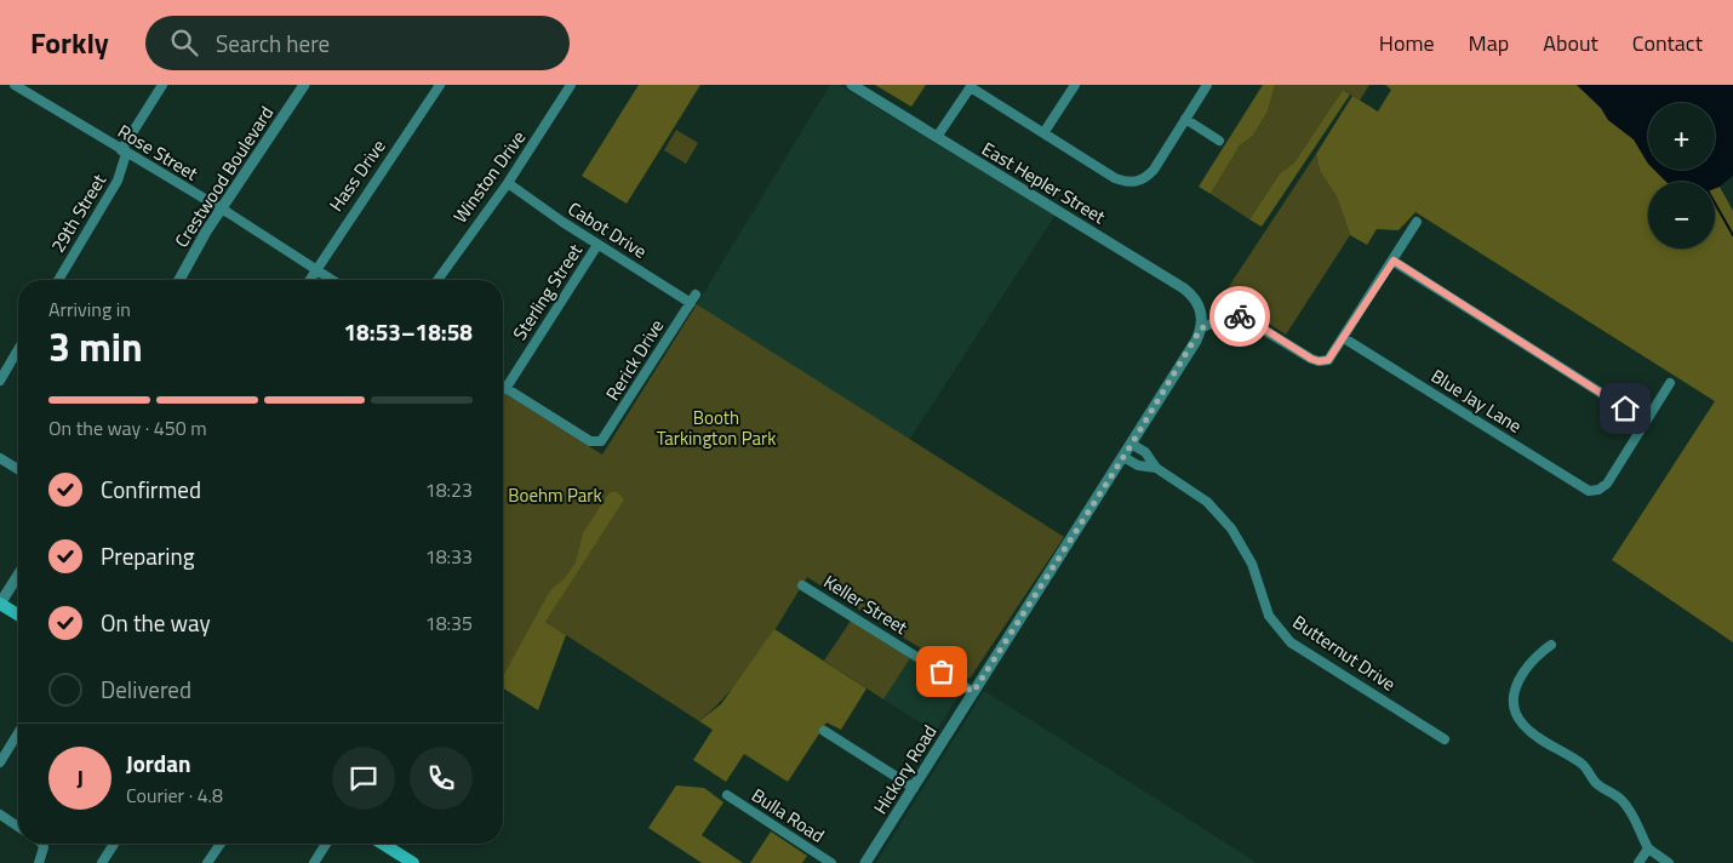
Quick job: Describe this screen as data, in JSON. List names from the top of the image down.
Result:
{
  "streets": {
    "street": [
      "Rose Street",
      "Hass Drive",
      "Crestwood Boulevard",
      "Winston Drive",
      "East Hepler Street",
      "29th Street",
      "Cabot Drive",
      "Sterling Street",
      "Rerick Drive",
      "Blue Jay Lane",
      "Keller Street",
      "Butternut Drive",
      "Hickory Road",
      "Bulla Road"
    ]
  },
  "crossings": [
    ["Rose Street", "Hass Drive"],
    ["Rose Street", "Crestwood Boulevard"],
    ["Rose Street", "29th Street"],
    ["Winston Drive", "Cabot Drive"],
    ["East Hepler Street", "Hickory Road"],
    ["Cabot Drive", "Sterling Street"],
    ["Cabot Drive", "Rerick Drive"],
    ["Sterling Street", "Rerick Drive"],
    ["Keller Street", "Hickory Road"],
    ["Butternut Drive", "Hickory Road"]
  ],
  "parks": ["Booth Tarkington Park", "Boehm Park"],
  "page": {
    "header": "Forkly",
    "search": "Search here",
    "nav": [
      "Home",
      "Map",
      "About",
      "Contact"
    ],
    "map_buttons": ["+", "−"],
    "heading": ["3 min", "Arriving in", "18:53–18:58"],
    "panel": ["Jordan", "Courier · 4.8"],
    "bar": "On the way · 450 m",
    "list": [
      ["Confirmed", "18:23"],
      ["Preparing", "18:33"],
      ["On the way", "18:35"],
      "Delivered"
    ],
    "round": "J"
  }
}
